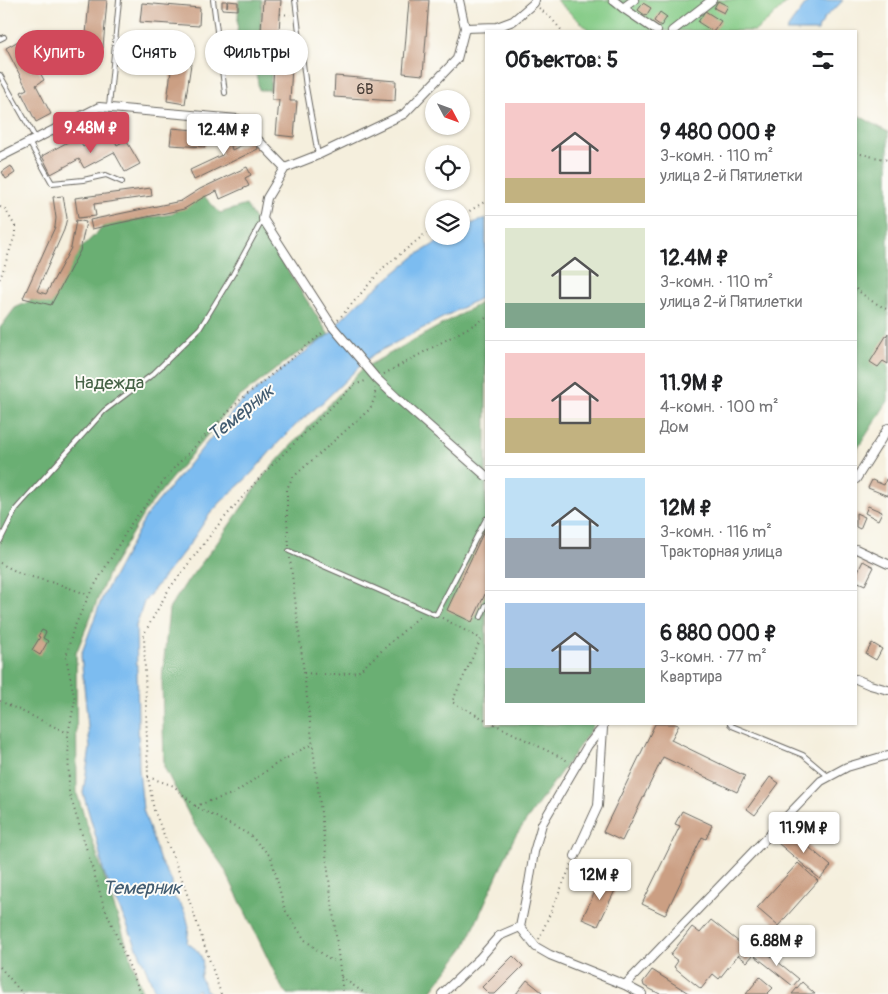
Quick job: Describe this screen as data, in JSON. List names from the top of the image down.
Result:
{
  "water": ["Темерник"],
  "parks": ["Надежда"],
  "house_numbers": ["6В"],
  "north": "bottom right",
  "page": {
    "chip": ["Купить", "Снять", "Фильтры"],
    "heading": "Объектов: 5",
    "list": [
      {
        "name": "9 480 000 ₽",
        "note": "3-комн. · 110 m² · улица 2-й Пятилетки"
      },
      {
        "name": "12.4M ₽",
        "note": "3-комн. · 110 m² · улица 2-й Пятилетки"
      },
      {
        "name": "11.9M ₽",
        "note": "4-комн. · 100 m² · Дом"
      },
      {
        "name": "12M ₽",
        "note": "3-комн. · 116 m² · Тракторная улица"
      },
      {
        "name": "6 880 000 ₽",
        "note": "3-комн. · 77 m² · Квартира"
      }
    ],
    "price": [
      "9.48M ₽",
      "12.4M ₽",
      "11.9M ₽",
      "12M ₽",
      "6.88M ₽"
    ]
  }
}
